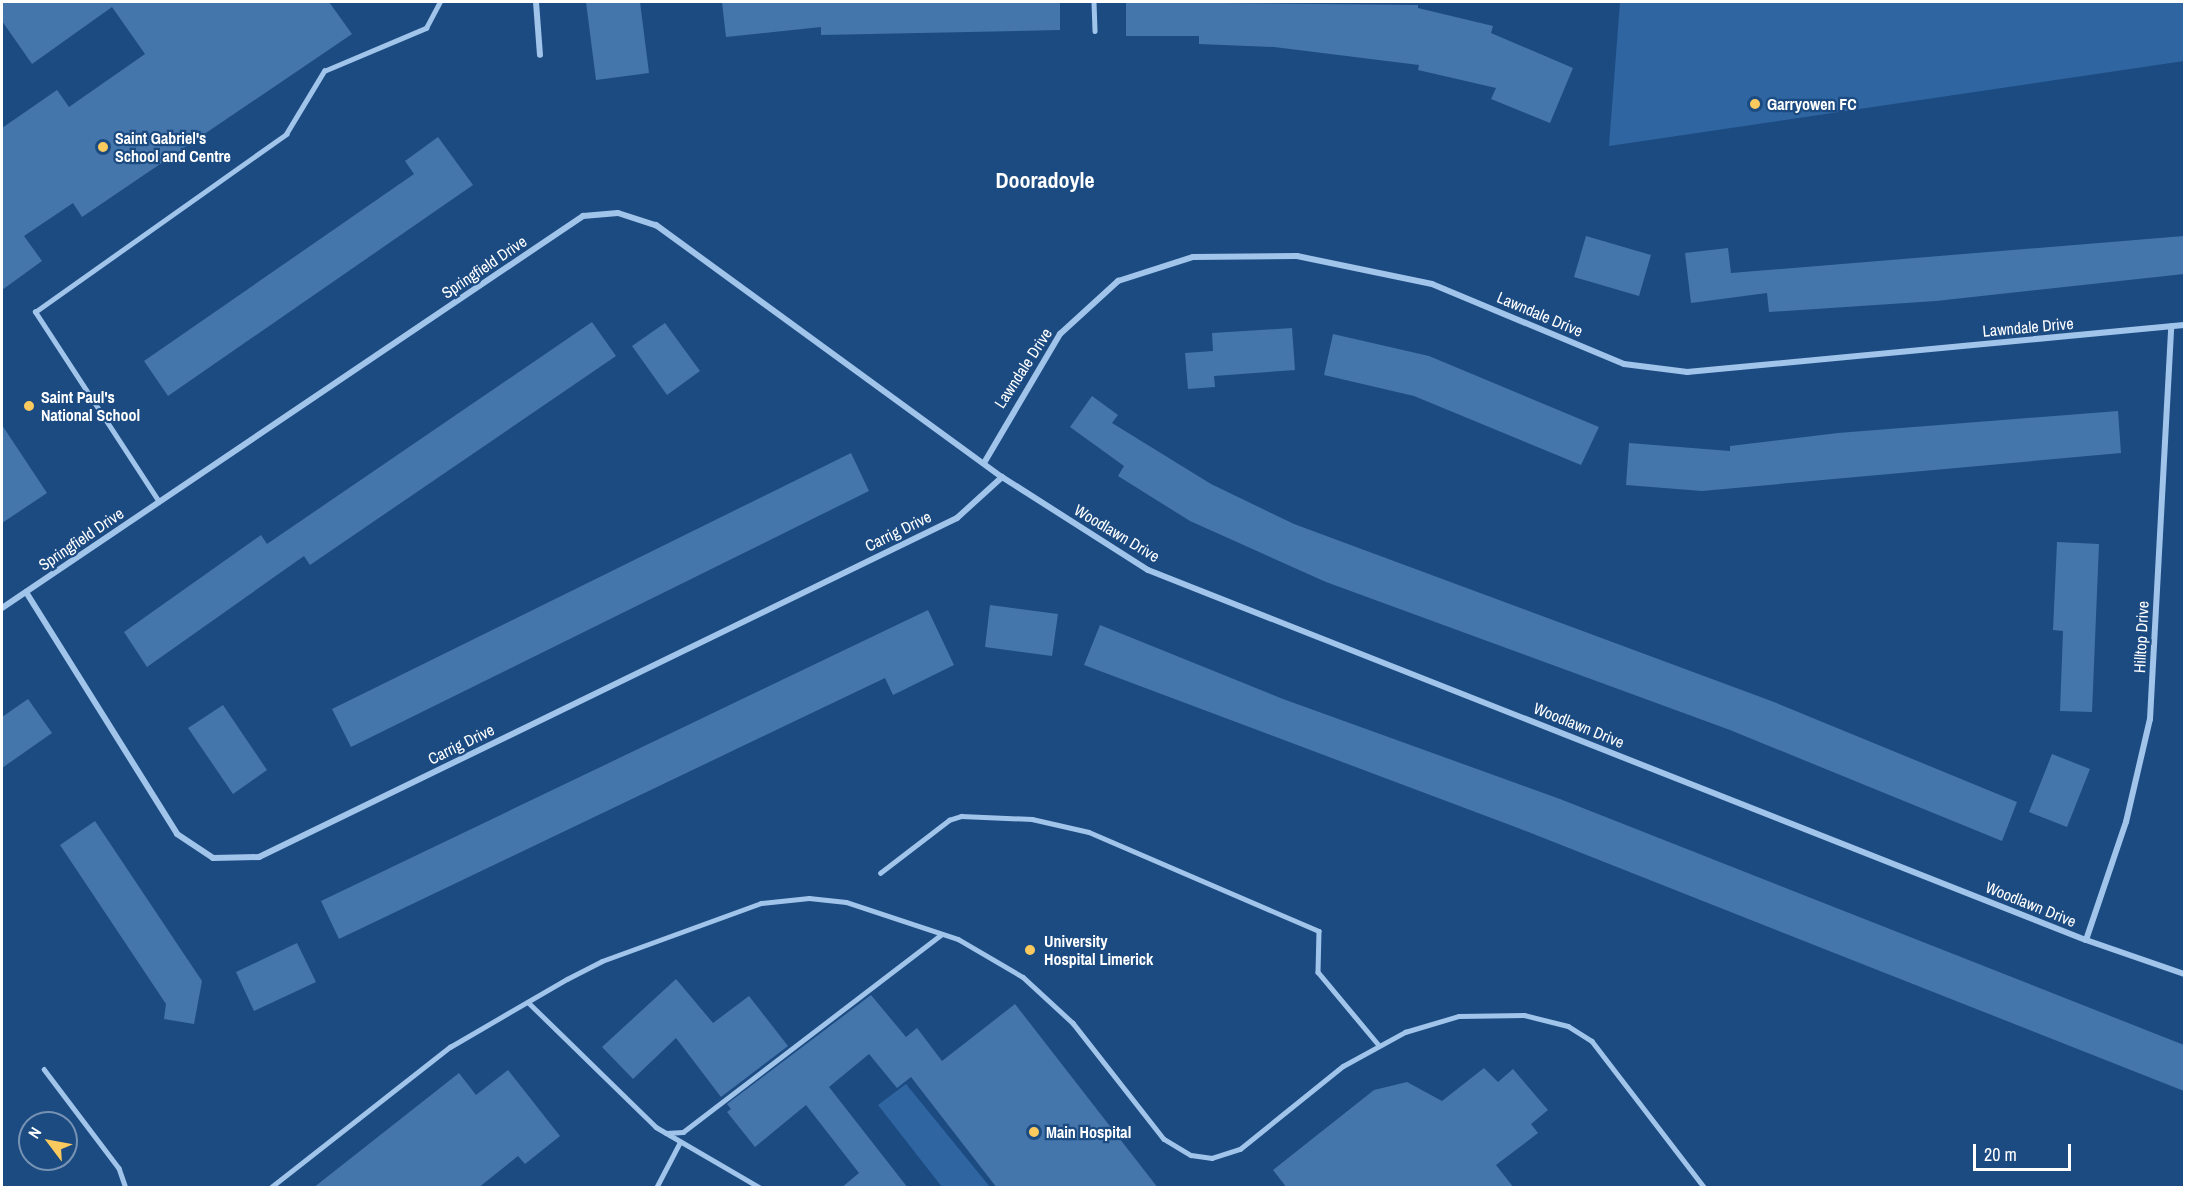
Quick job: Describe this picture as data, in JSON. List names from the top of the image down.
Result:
{
  "streets": {
    "street": [
      "Springfield Drive",
      "Lawndale Drive",
      "Carrig Drive",
      "Woodlawn Drive",
      "Hilltop Drive"
    ]
  },
  "crossings": [
    ["Springfield Drive", "Lawndale Drive"],
    ["Springfield Drive", "Carrig Drive"],
    ["Springfield Drive", "Woodlawn Drive"],
    ["Lawndale Drive", "Woodlawn Drive"],
    ["Lawndale Drive", "Hilltop Drive"],
    ["Carrig Drive", "Woodlawn Drive"],
    ["Woodlawn Drive", "Hilltop Drive"]
  ],
  "districts": ["Dooradoyle"],
  "places": [
    "Garryowen FC",
    "Saint Gabriel's School and Centre",
    "Saint Paul's National School",
    "University Hospital Limerick",
    "Main Hospital"
  ],
  "scale_bar": "20 m",
  "north": "top left"
}
